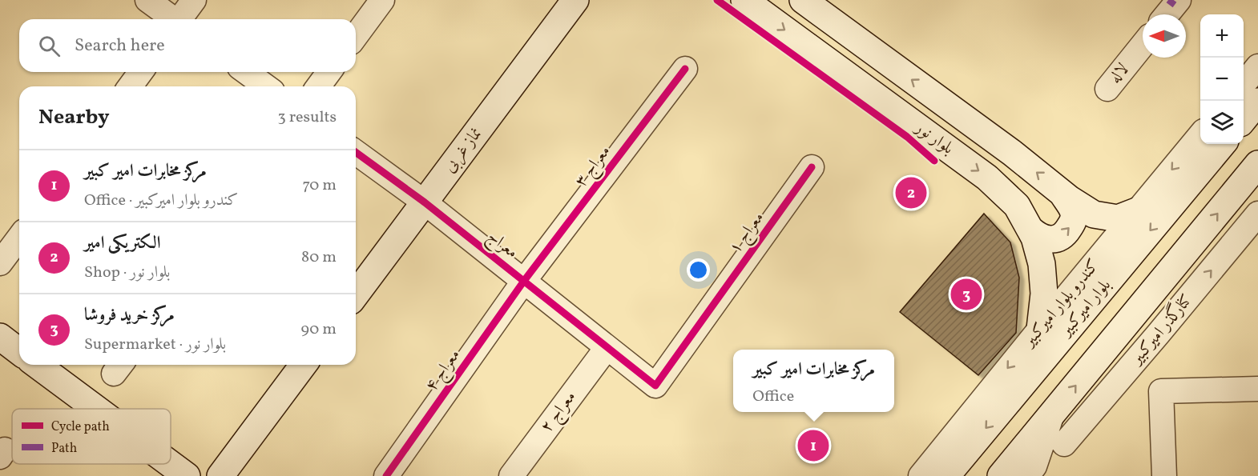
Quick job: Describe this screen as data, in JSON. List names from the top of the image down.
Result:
{
  "streets": {
    "street": [
      "لاله",
      "بلوار نور",
      "نماز غربی",
      "معراج ۳",
      "معراج ۱",
      "معراج",
      "کندرو بلوار امیرکبیر",
      "بلوار امیرکبیر",
      "کنارگذر امیرکبیر",
      "معراج ۴",
      "معراج ۲"
    ]
  },
  "crossings": [
    ["بلوار نور", "کندرو بلوار امیرکبیر"],
    ["نماز غربی", "معراج"],
    ["معراج ۳", "معراج"],
    ["معراج ۳", "معراج ۴"],
    ["معراج ۱", "معراج"],
    ["معراج", "معراج ۴"],
    ["معراج", "معراج ۲"]
  ],
  "legend": ["Cycle path", "Path"],
  "north": "left",
  "page": {
    "map_buttons": ["+", "−"],
    "search": "Search here",
    "heading": ["Nearby", "3 results"],
    "list": [
      {
        "mark": "1",
        "name": "مرکز مخابرات امیر کبیر",
        "note": "Office · کندرو بلوار امیرکبیر",
        "value": "70 m"
      },
      {
        "mark": "2",
        "name": "الکتریکی امیر",
        "note": "Shop · بلوار نور",
        "value": "80 m"
      },
      {
        "mark": "3",
        "name": "مرکز خرید فروشا",
        "note": "Supermarket · بلوار نور",
        "value": "90 m"
      }
    ],
    "pins": ["2", "3", "1"],
    "popup": ["مرکز مخابرات امیر کبیر", "Office"]
  }
}
